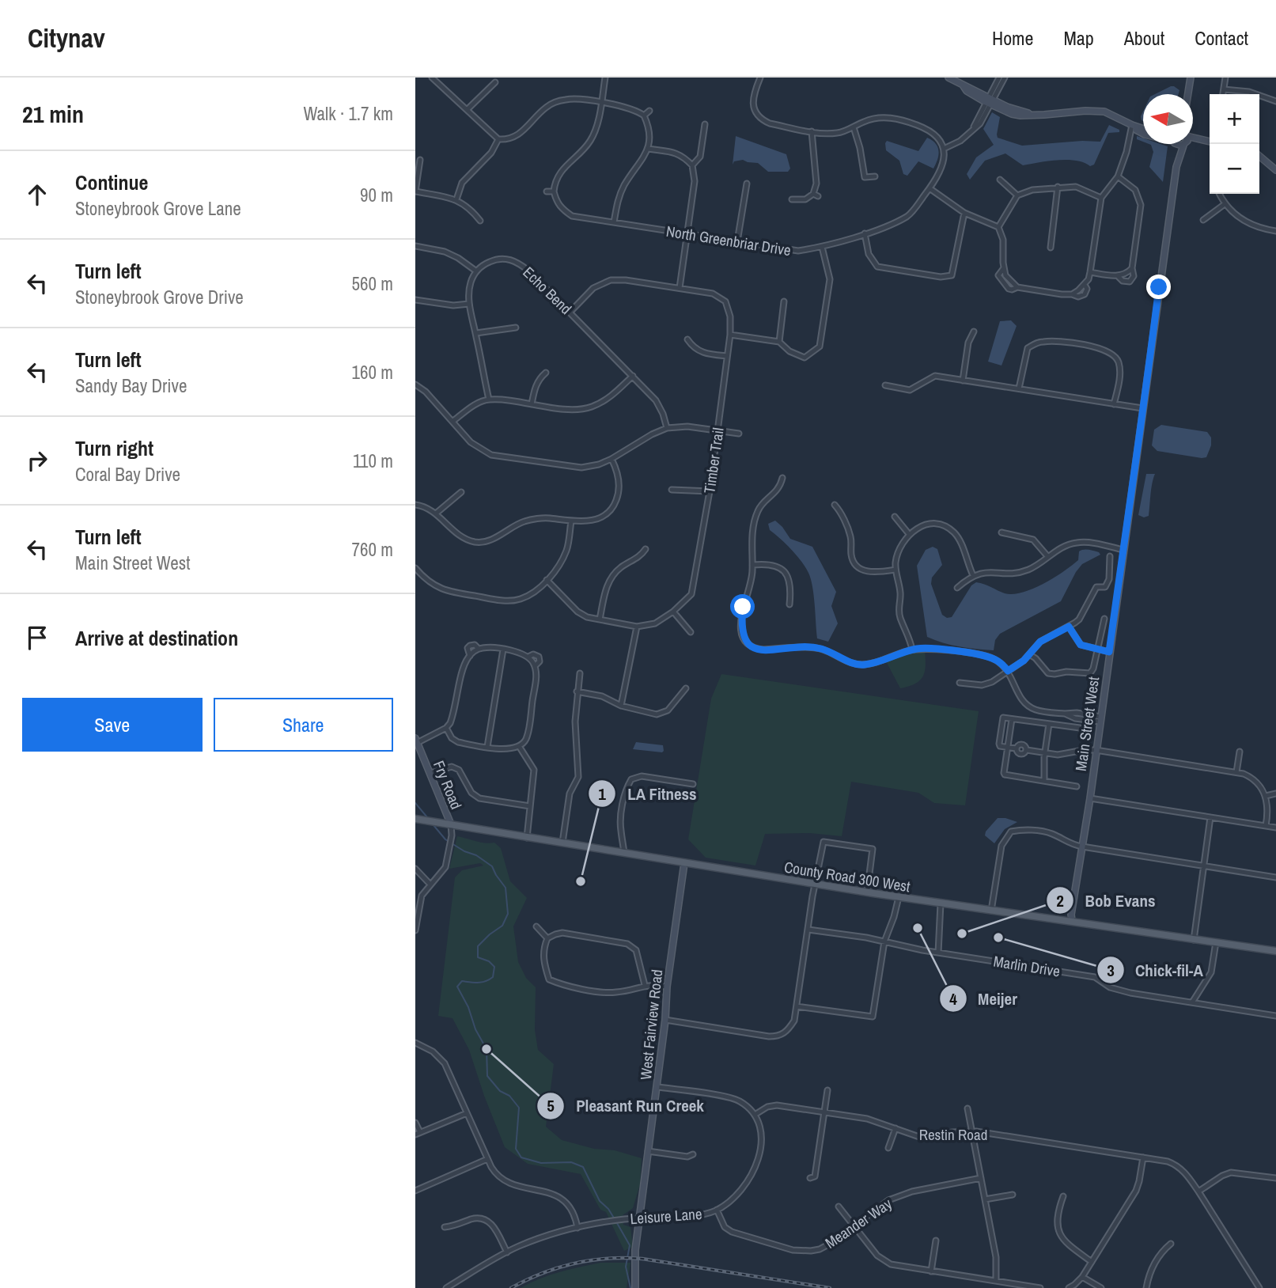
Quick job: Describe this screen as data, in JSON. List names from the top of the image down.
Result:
{
  "streets": {
    "main road": [
      "Main Street West",
      "Fry Road",
      "County Road 300 West",
      "West Fairview Road"
    ],
    "street": [
      "North Greenbriar Drive",
      "Echo Bend",
      "Timber Trail",
      "Marlin Drive",
      "Restin Road",
      "Leisure Lane",
      "Meander Way"
    ]
  },
  "crossings": [
    ["Main Street West", "County Road 300 West"],
    ["Fry Road", "County Road 300 West"],
    ["County Road 300 West", "West Fairview Road"],
    ["West Fairview Road", "Leisure Lane"],
    ["Restin Road", "Leisure Lane"],
    ["Leisure Lane", "Meander Way"]
  ],
  "places": [
    "LA Fitness",
    "Meijer",
    "Bob Evans",
    "Chick-fil-A",
    "Pleasant Run Creek"
  ],
  "north": "left",
  "page": {
    "header": "Citynav",
    "nav": [
      "Home",
      "Map",
      "About",
      "Contact"
    ],
    "heading": ["21 min", "Walk · 1.7 km"],
    "map_buttons": ["+", "−"],
    "list": [
      ["Continue", "Stoneybrook Grove Lane", "90 m"],
      ["Turn left", "Stoneybrook Grove Drive", "560 m"],
      ["Turn left", "Sandy Bay Drive", "160 m"],
      ["Turn right", "Coral Bay Drive", "110 m"],
      ["Turn left", "Main Street West", "760 m"],
      "Arrive at destination"
    ],
    "buttons": ["Save", "Share"]
  }
}
